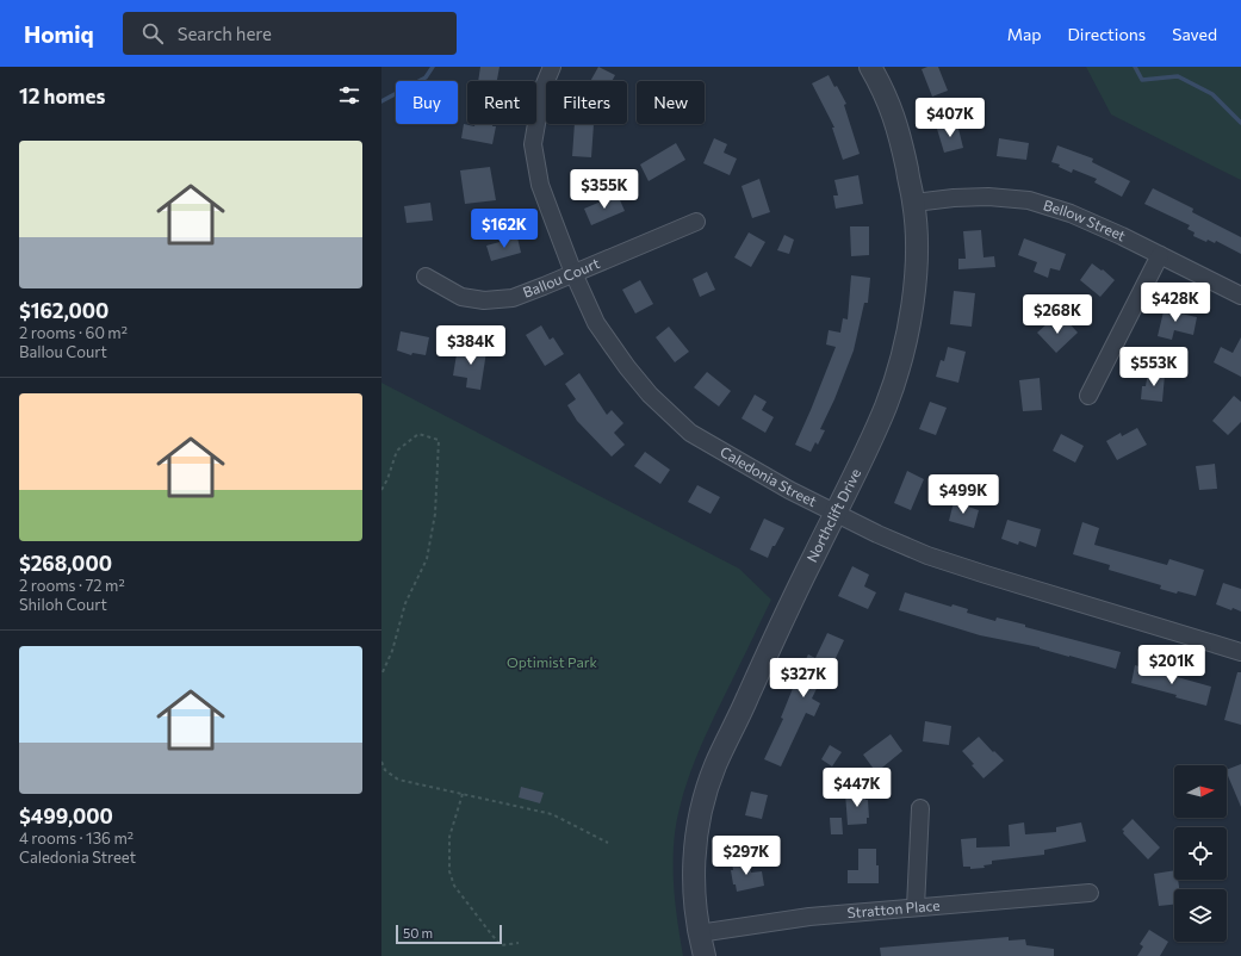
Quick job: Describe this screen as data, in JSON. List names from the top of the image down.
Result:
{
  "streets": {
    "street": [
      "Bellow Street",
      "Ballou Court",
      "Caledonia Street",
      "Northclift Drive",
      "Stratton Place"
    ]
  },
  "crossings": [
    ["Bellow Street", "Northclift Drive"],
    ["Ballou Court", "Caledonia Street"],
    ["Caledonia Street", "Northclift Drive"],
    ["Northclift Drive", "Stratton Place"]
  ],
  "parks": ["Optimist Park"],
  "scale_bar": "50 m",
  "north": "right",
  "page": {
    "header": "Homiq",
    "search": "Search here",
    "nav": ["Map", "Directions", "Saved"],
    "heading": "12 homes",
    "chip": [
      "Buy",
      "Rent",
      "Filters",
      "New"
    ],
    "price": [
      "$407K",
      "$355K",
      "$162K",
      "$428K",
      "$268K",
      "$384K",
      "$553K",
      "$499K",
      "$201K",
      "$327K",
      "$447K",
      "$297K"
    ],
    "list": [
      {
        "name": "$162,000",
        "note": "2 rooms · 60 m² · Ballou Court"
      },
      {
        "name": "$268,000",
        "note": "2 rooms · 72 m² · Shiloh Court"
      },
      {
        "name": "$499,000",
        "note": "4 rooms · 136 m² · Caledonia Street"
      }
    ],
    "scale": "50 m"
  }
}
